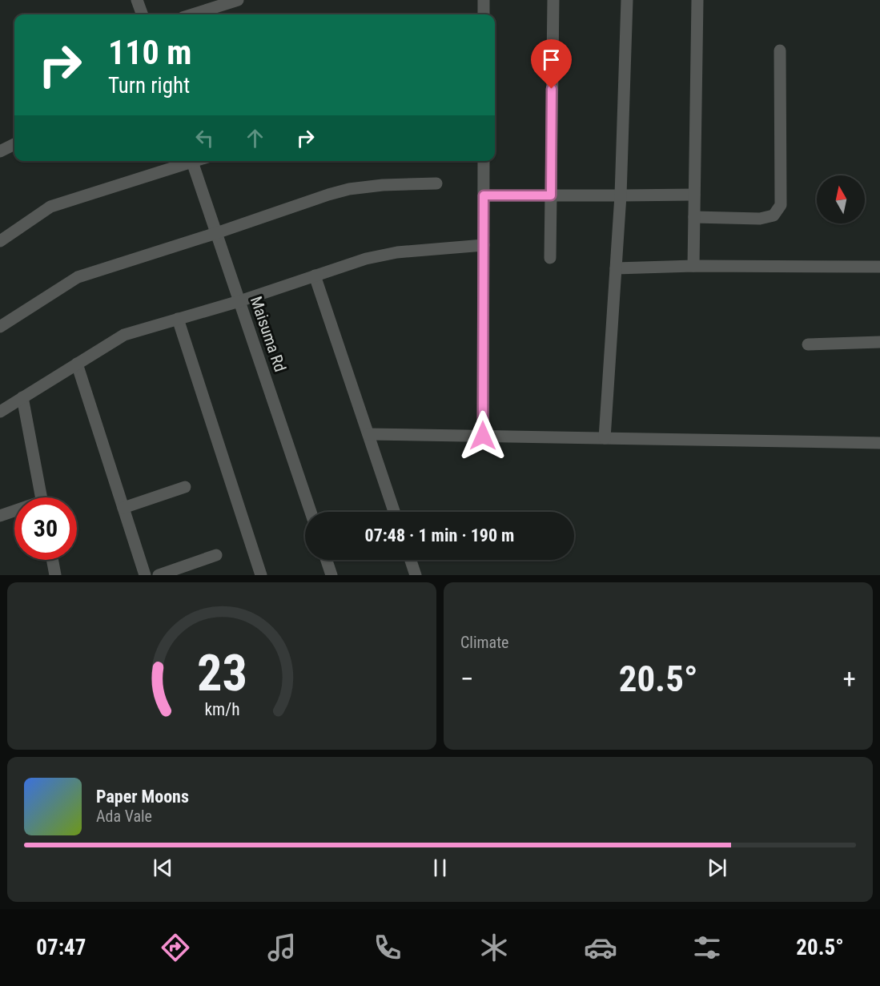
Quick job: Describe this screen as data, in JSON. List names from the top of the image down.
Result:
{
  "streets": {
    "street": ["Maisuma Rd"]
  },
  "north": "top",
  "page": {
    "turn": ["110 m", "Turn right"],
    "limit": "30",
    "trip": "07:48 · 1 min · 190 m",
    "tile": "Climate",
    "heat": ["−", "20.5°", "+"],
    "song": ["Paper Moons", "Ada Vale"],
    "tabs": ["07:47", "20.5°"],
    "gauge": ["23", "km/h"]
  }
}
